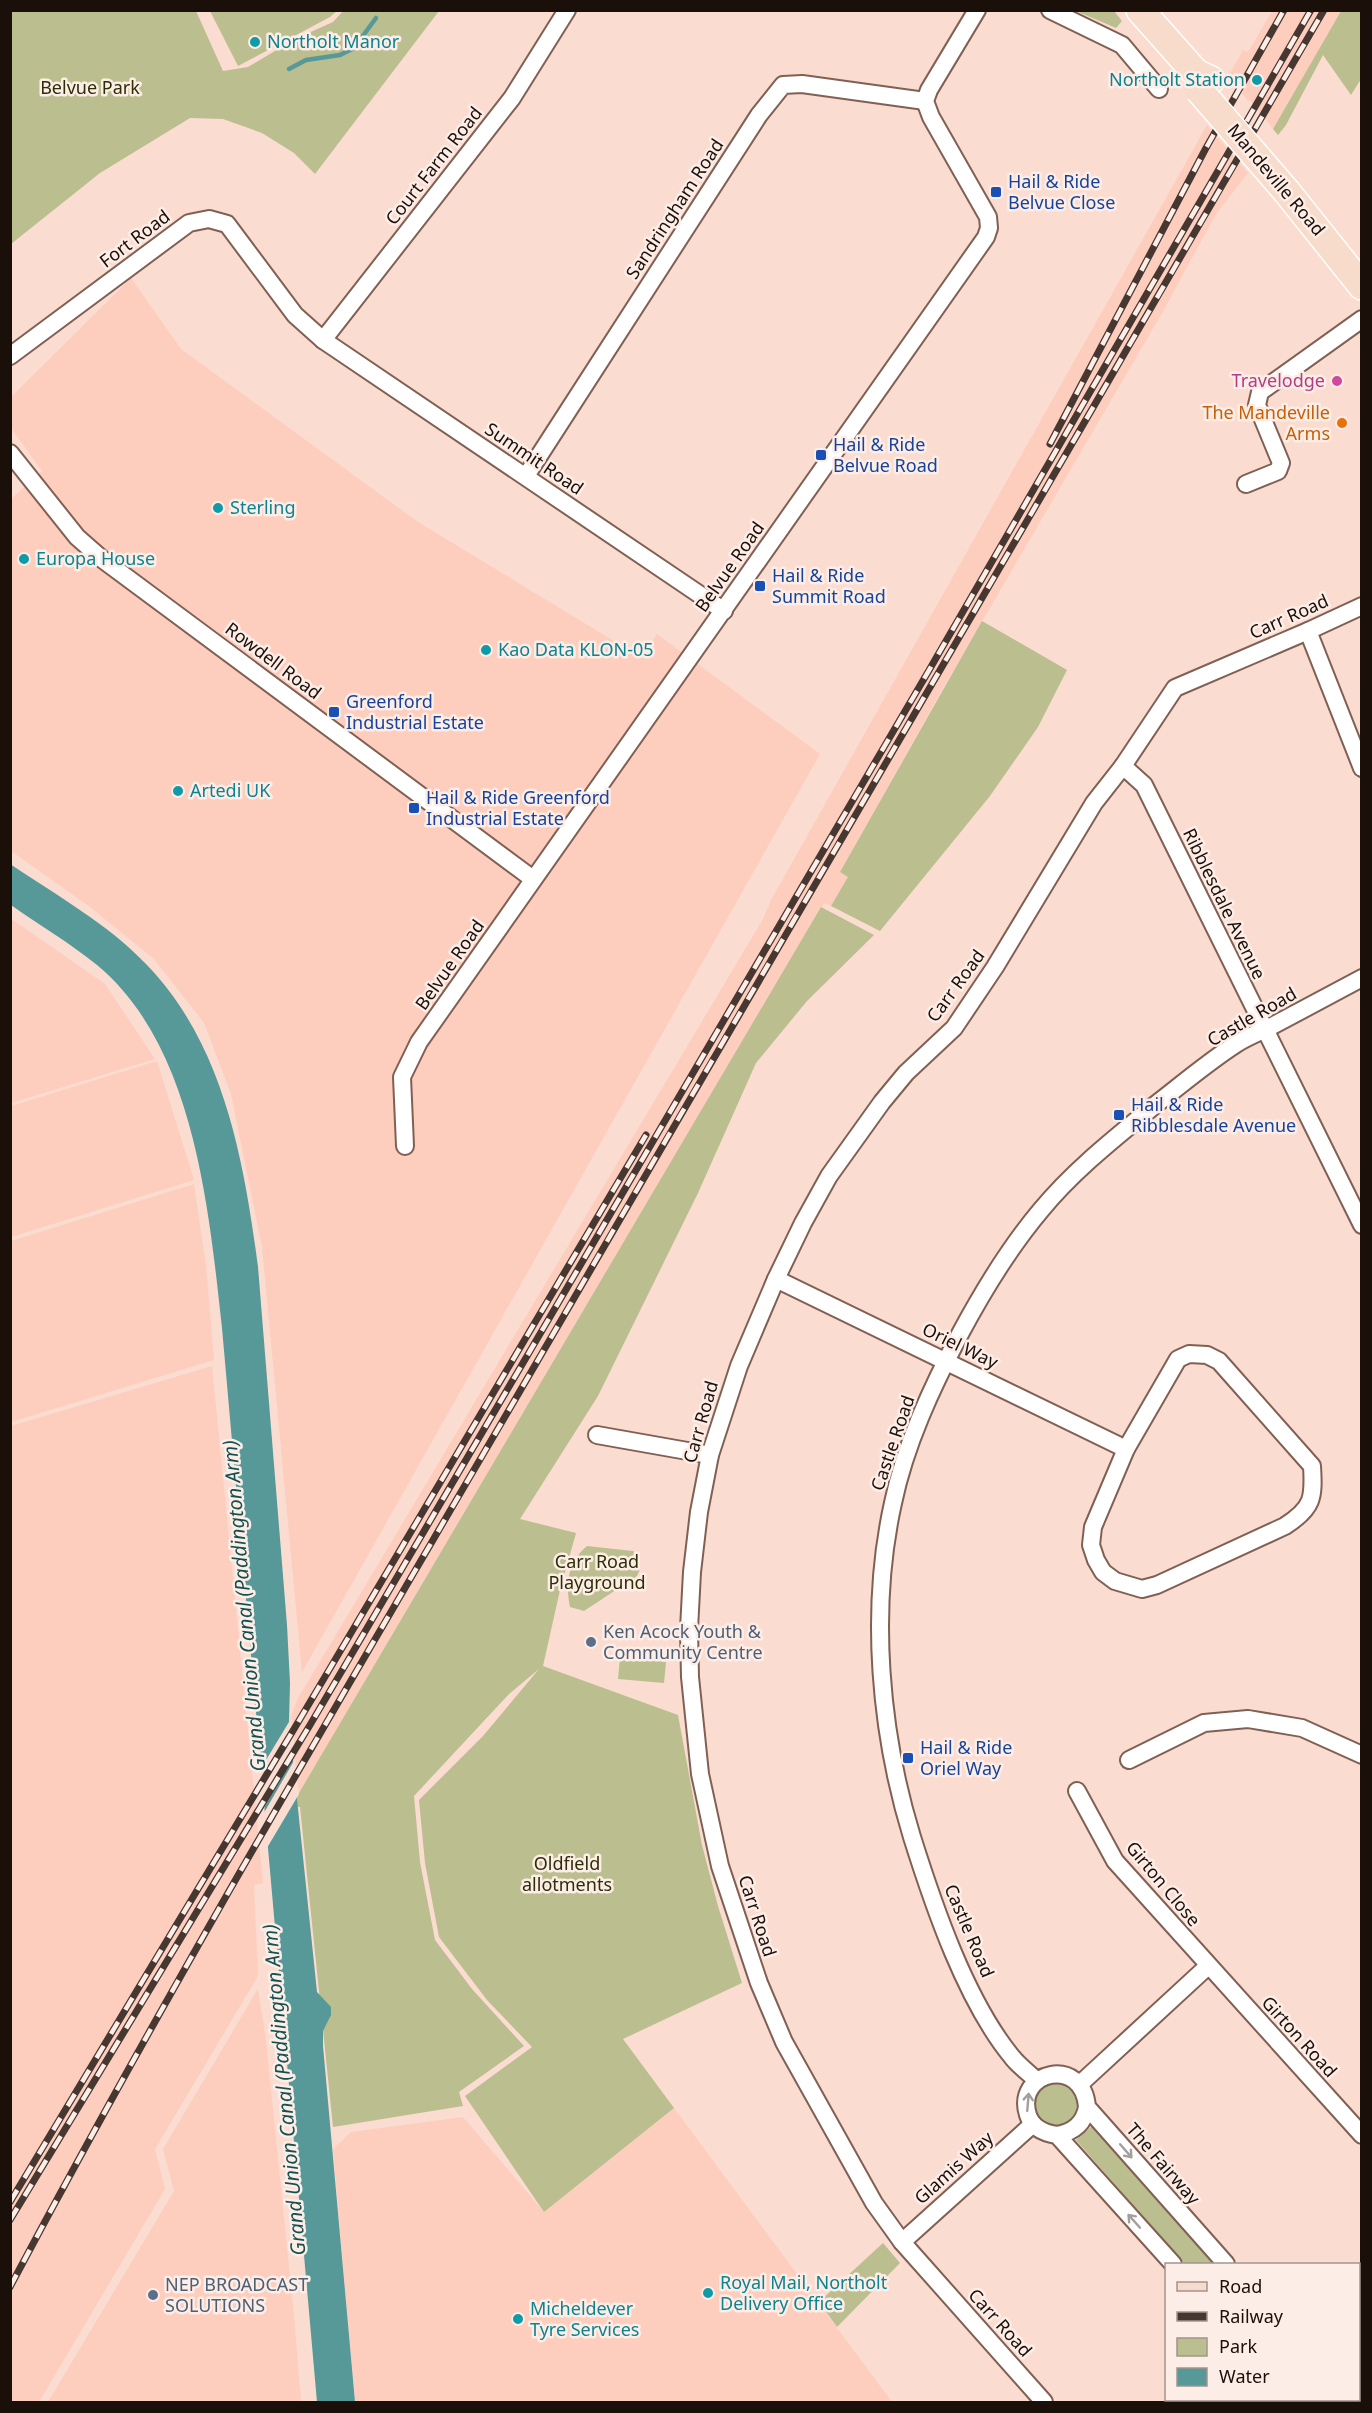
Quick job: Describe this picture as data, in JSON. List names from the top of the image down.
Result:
{
  "streets": {
    "main road": ["Mandeville Road"],
    "street": [
      "Court Farm Road",
      "Sandringham Road",
      "Fort Road",
      "Summit Road",
      "Belvue Road",
      "Carr Road",
      "Rowdell Road",
      "Ribblesdale Avenue",
      "Castle Road",
      "Oriel Way",
      "Girton Close",
      "Girton Road",
      "The Fairway",
      "Glamis Way"
    ]
  },
  "crossings": [
    ["Court Farm Road", "Fort Road"],
    ["Court Farm Road", "Summit Road"],
    ["Sandringham Road", "Summit Road"],
    ["Sandringham Road", "Belvue Road"],
    ["Fort Road", "Summit Road"],
    ["Summit Road", "Belvue Road"],
    ["Belvue Road", "Rowdell Road"],
    ["Carr Road", "Ribblesdale Avenue"],
    ["Carr Road", "Oriel Way"],
    ["Carr Road", "Glamis Way"],
    ["Ribblesdale Avenue", "Castle Road"],
    ["Castle Road", "Oriel Way"],
    ["Castle Road", "The Fairway"],
    ["Castle Road", "Glamis Way"],
    ["Girton Close", "Girton Road"],
    ["The Fairway", "Glamis Way"]
  ],
  "water": ["Grand Union Canal (Paddington Arm)"],
  "parks": ["Belvue Park", "Carr Road Playground", "Oldfield allotments"],
  "places": {
    "other": [
      "Northolt Manor",
      "Northolt Station",
      "Travelodge",
      "The Mandeville Arms",
      "Sterling",
      "Europa House",
      "Kao Data KLON-05",
      "Artedi UK",
      "Ken Acock Youth & Community Centre",
      "Royal Mail, Northolt Delivery Office",
      "NEP BROADCAST SOLUTIONS",
      "Micheldever Tyre Services"
    ],
    "transit": [
      "Hail & Ride Belvue Close",
      "Hail & Ride Belvue Road",
      "Hail & Ride Summit Road",
      "Greenford Industrial Estate",
      "Hail & Ride Greenford Industrial Estate",
      "Hail & Ride Ribblesdale Avenue",
      "Hail & Ride Oriel Way"
    ]
  },
  "legend": [
    "Road",
    "Railway",
    "Park",
    "Water"
  ]
}
